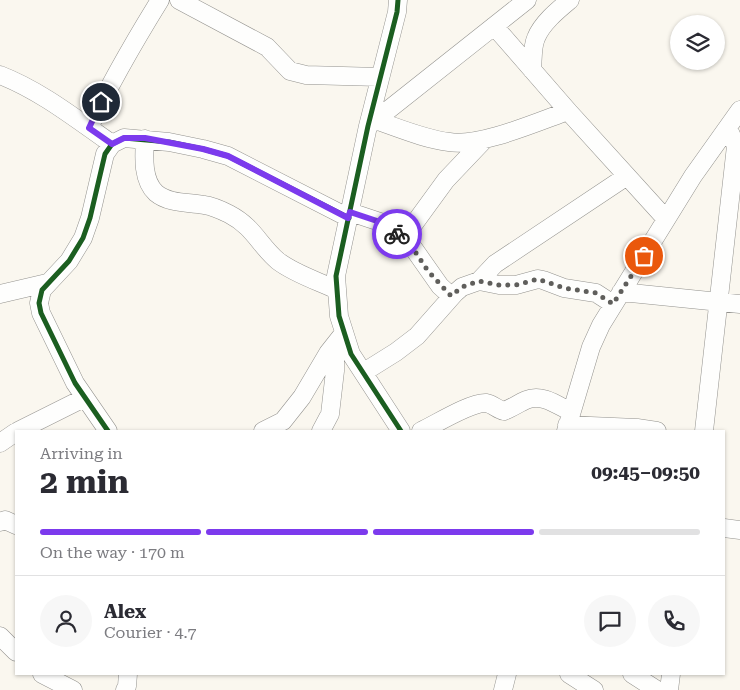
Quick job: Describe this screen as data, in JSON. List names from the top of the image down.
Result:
{
  "page": {
    "heading": ["2 min", "Arriving in", "09:45–09:50"],
    "panel": ["Alex", "Courier · 4.7"],
    "bar": "On the way · 170 m"
  }
}
